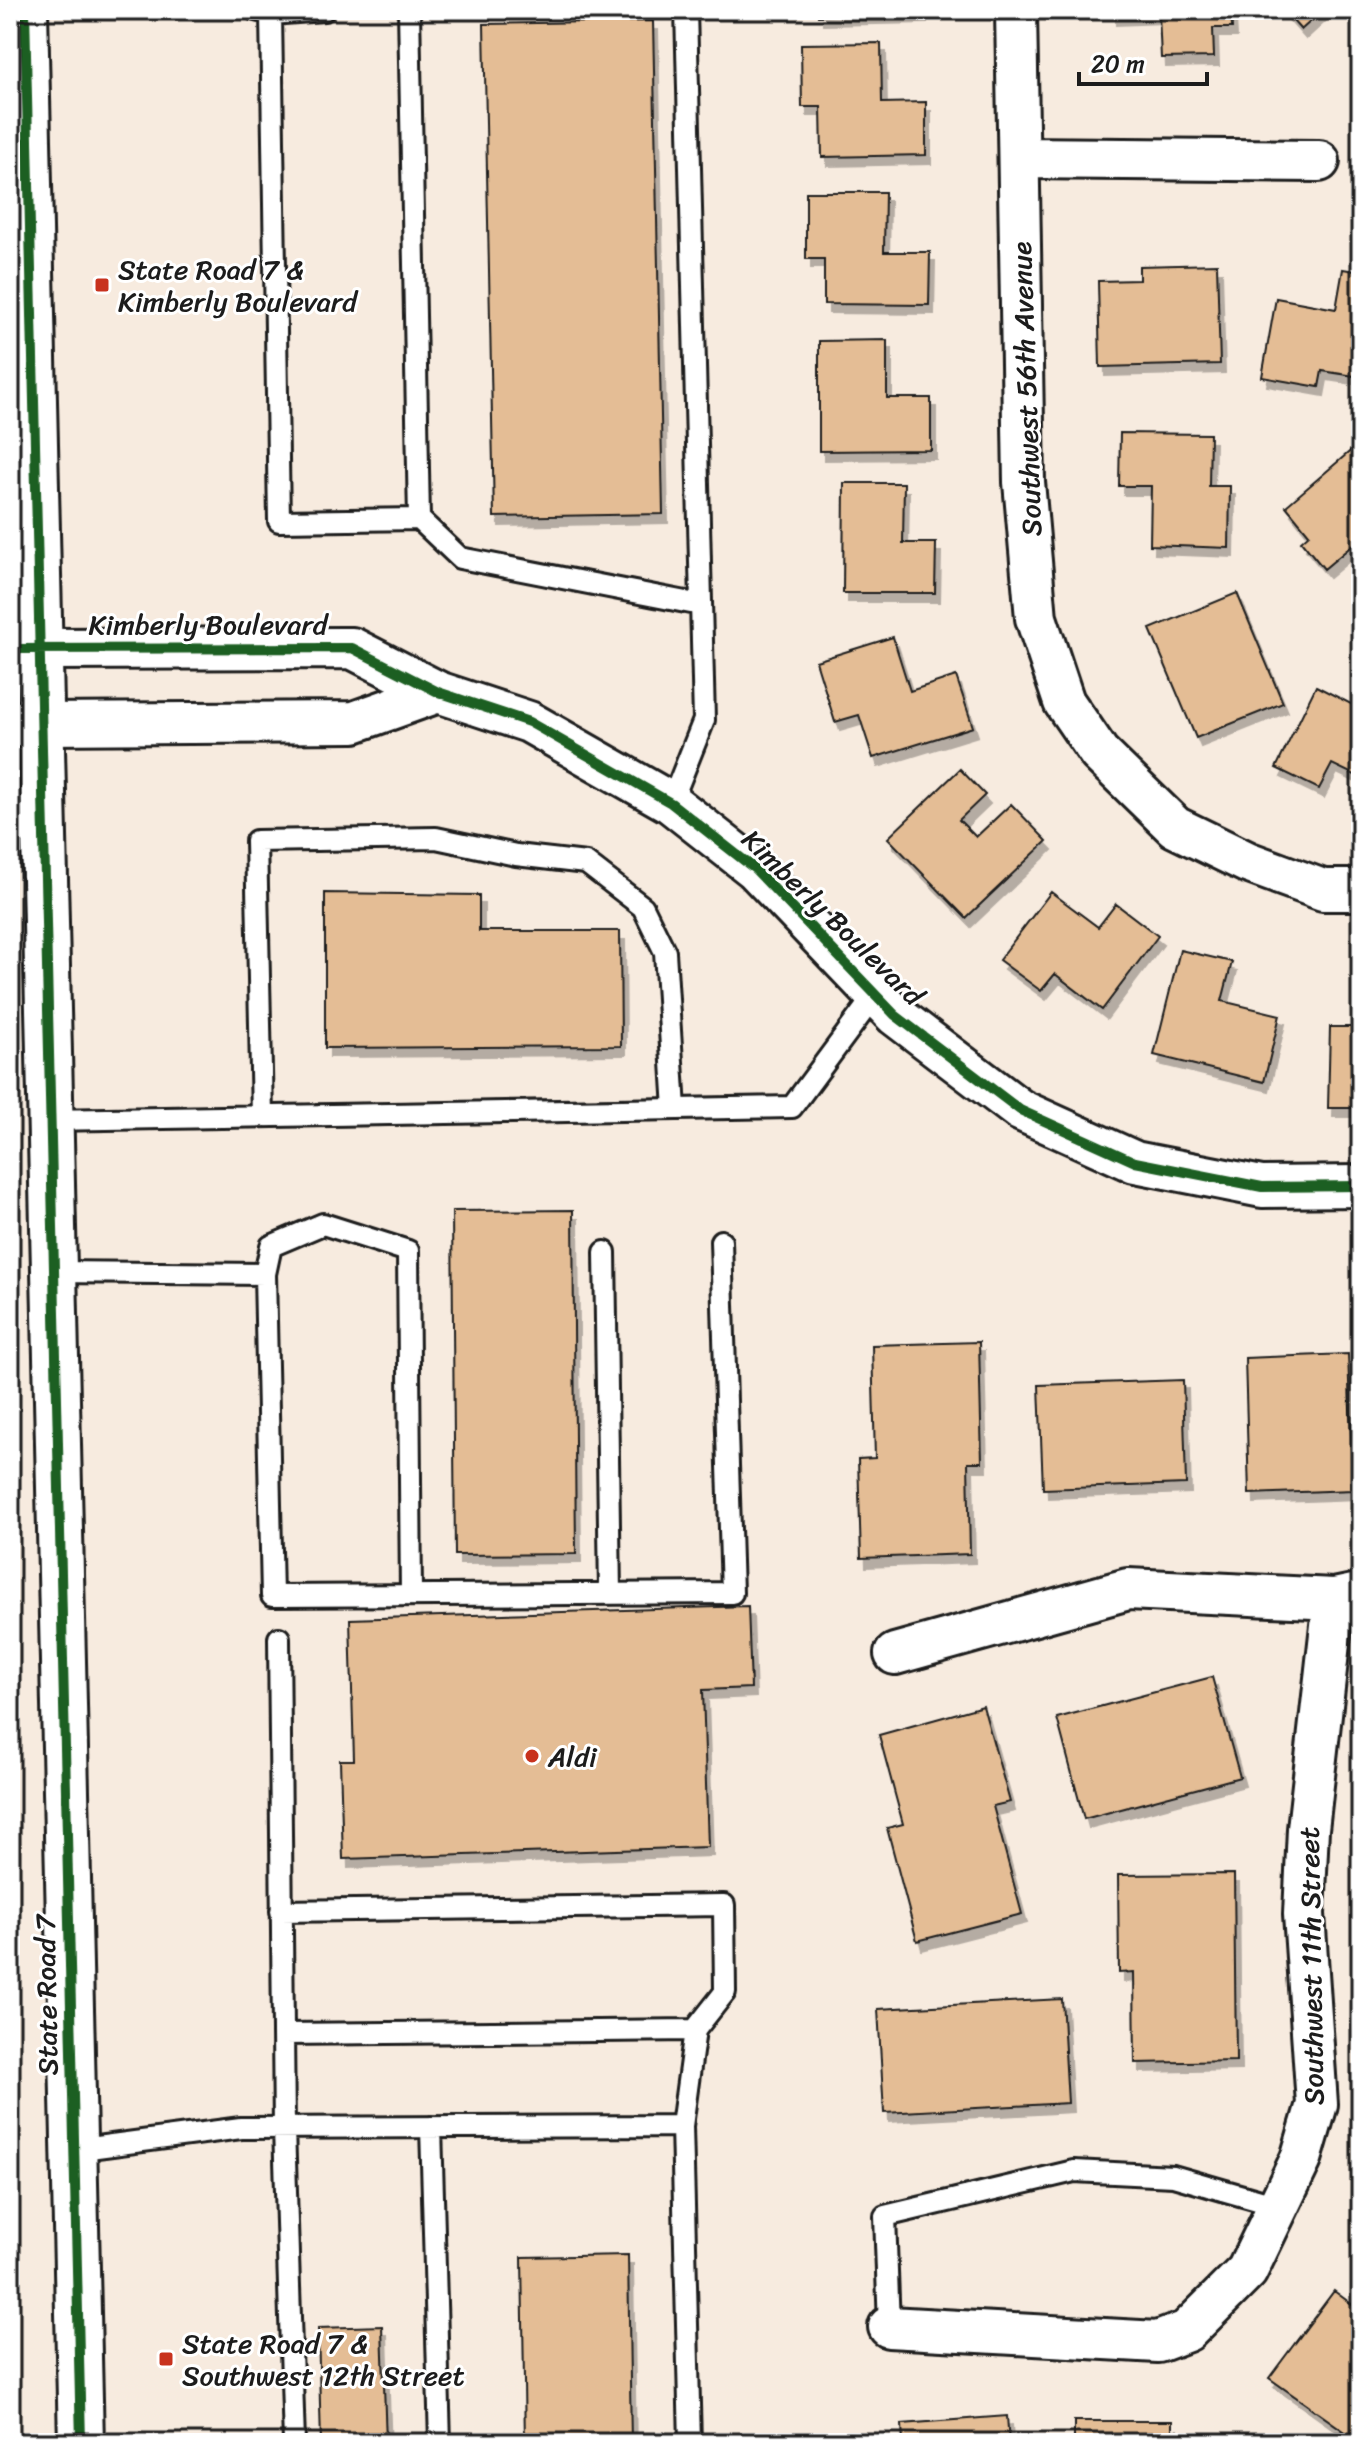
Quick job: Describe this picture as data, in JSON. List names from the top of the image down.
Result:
{
  "streets": {
    "main road": ["State Road 7"],
    "street": ["Southwest 56th Avenue", "Kimberly Boulevard", "Southwest 11th Street"]
  },
  "crossings": [
    ["Kimberly Boulevard", "State Road 7"]
  ],
  "places": {
    "transit": ["State Road 7 & Kimberly Boulevard", "State Road 7 & Southwest 12th Street"],
    "other": ["Aldi"]
  },
  "scale_bar": "20 m"
}
